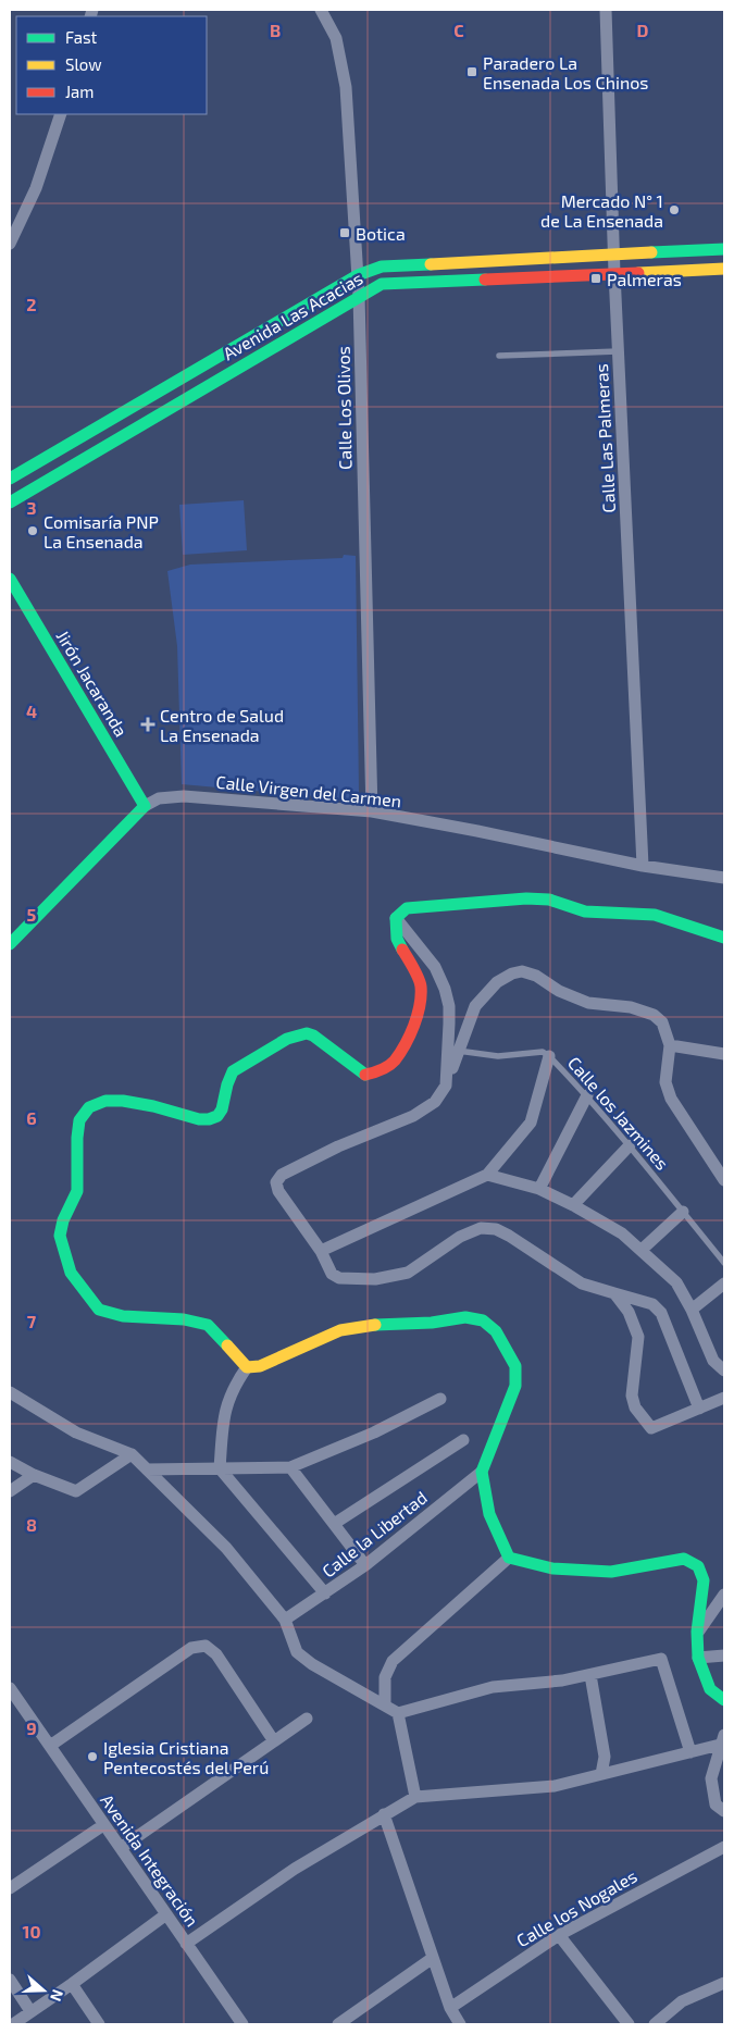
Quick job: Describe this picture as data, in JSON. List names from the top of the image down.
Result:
{
  "streets": {
    "street": [
      "Avenida Las Acacias",
      "Calle Los Olivos",
      "Calle Las Palmeras",
      "Jirón Jacaranda",
      "Calle Virgen del Carmen",
      "Calle la Libertad",
      "Avenida Integración",
      "Calle los Nogales"
    ],
    "lane": ["Calle los Jazmines"]
  },
  "crossings": [
    ["Avenida Las Acacias", "Calle Los Olivos"],
    ["Avenida Las Acacias", "Calle Las Palmeras"],
    ["Calle Los Olivos", "Calle Virgen del Carmen"],
    ["Calle Las Palmeras", "Calle Virgen del Carmen"],
    ["Jirón Jacaranda", "Calle Virgen del Carmen"]
  ],
  "places": {
    "transit": ["Paradero La Ensenada Los Chinos", "Botica", "Palmeras"],
    "other": ["Mercado N° 1 de La Ensenada", "Comisaría PNP La Ensenada", "Iglesia Cristiana Pentecostés del Perú"],
    "health": ["Centro de Salud La Ensenada"]
  },
  "legend": ["Fast", "Slow", "Jam"],
  "north": "right",
  "grid": {
    "columns": ["B", "C", "D"],
    "rows": [
      "2",
      "3",
      "4",
      "5",
      "6",
      "7",
      "8",
      "9",
      "10"
    ]
  }
}
